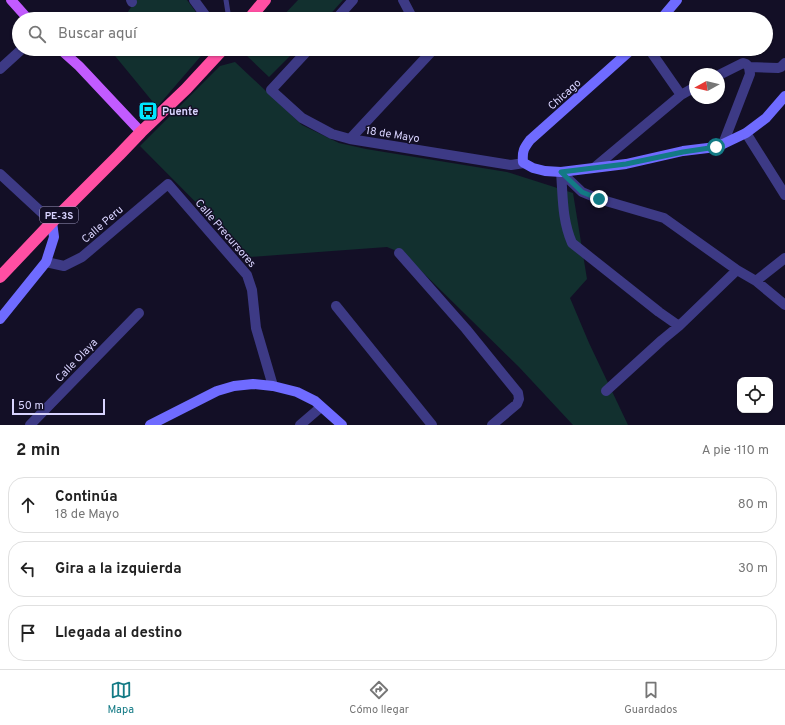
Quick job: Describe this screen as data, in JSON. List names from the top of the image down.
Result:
{
  "streets": {
    "highway": ["PE-3S"],
    "street": [
      "Chicago",
      "18 de Mayo",
      "Calle Peru",
      "Calle Precursores",
      "Calle Olaya"
    ]
  },
  "crossings": [
    ["Chicago", "18 de Mayo"],
    ["Calle Peru", "Calle Precursores"]
  ],
  "places": {
    "bus stop": ["Puente"]
  },
  "scale_bar": "50 m",
  "north": "left",
  "page": {
    "search": "Buscar aquí",
    "scale": "50 m",
    "heading": ["2 min", "A pie · 110 m"],
    "list": [
      ["Continúa", "18 de Mayo", "80 m"],
      ["Gira a la izquierda", "30 m"],
      "Llegada al destino"
    ],
    "nav": ["Mapa", "Cómo llegar", "Guardados"]
  }
}
